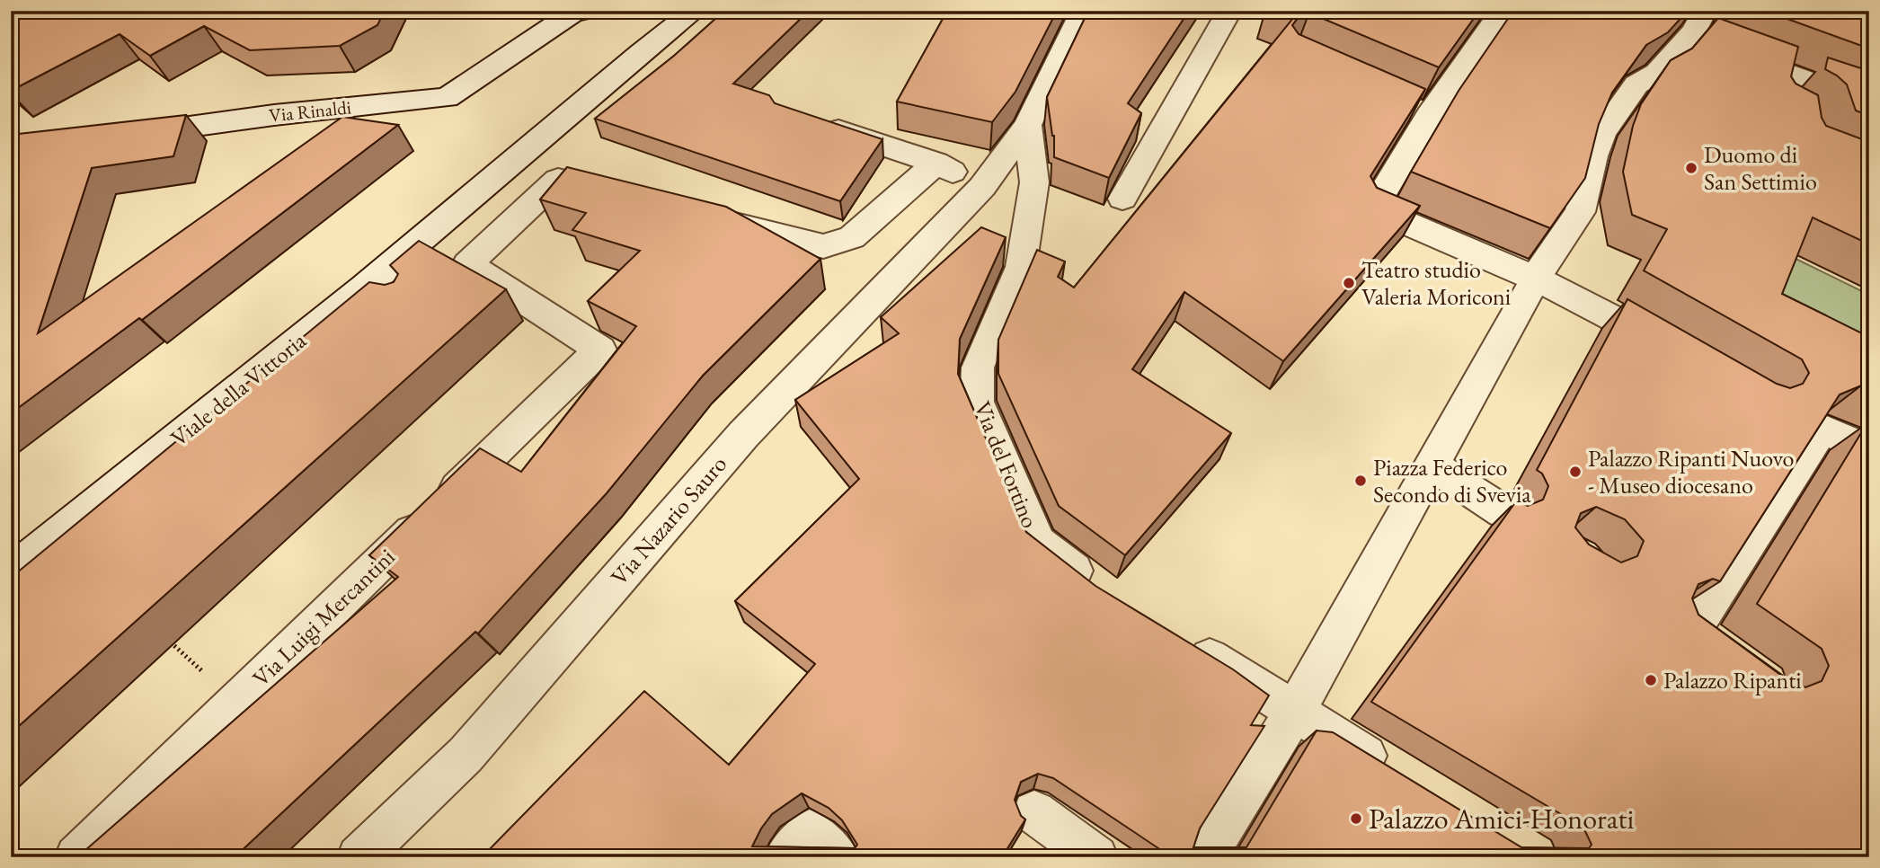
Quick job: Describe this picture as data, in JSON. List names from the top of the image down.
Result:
{
  "streets": {
    "street": [
      "Via Rinaldi",
      "Viale della Vittoria",
      "Via del Fortino",
      "Via Nazario Sauro",
      "Via Luigi Mercantini"
    ]
  },
  "crossings": [
    ["Via del Fortino", "Via Nazario Sauro"]
  ],
  "places": [
    "Duomo di San Settimio",
    "Teatro studio Valeria Moriconi",
    "Palazzo Ripanti Nuovo - Museo diocesano",
    "Piazza Federico Secondo di Svevia",
    "Palazzo Ripanti",
    "Palazzo Amici-Honorati"
  ]
}
